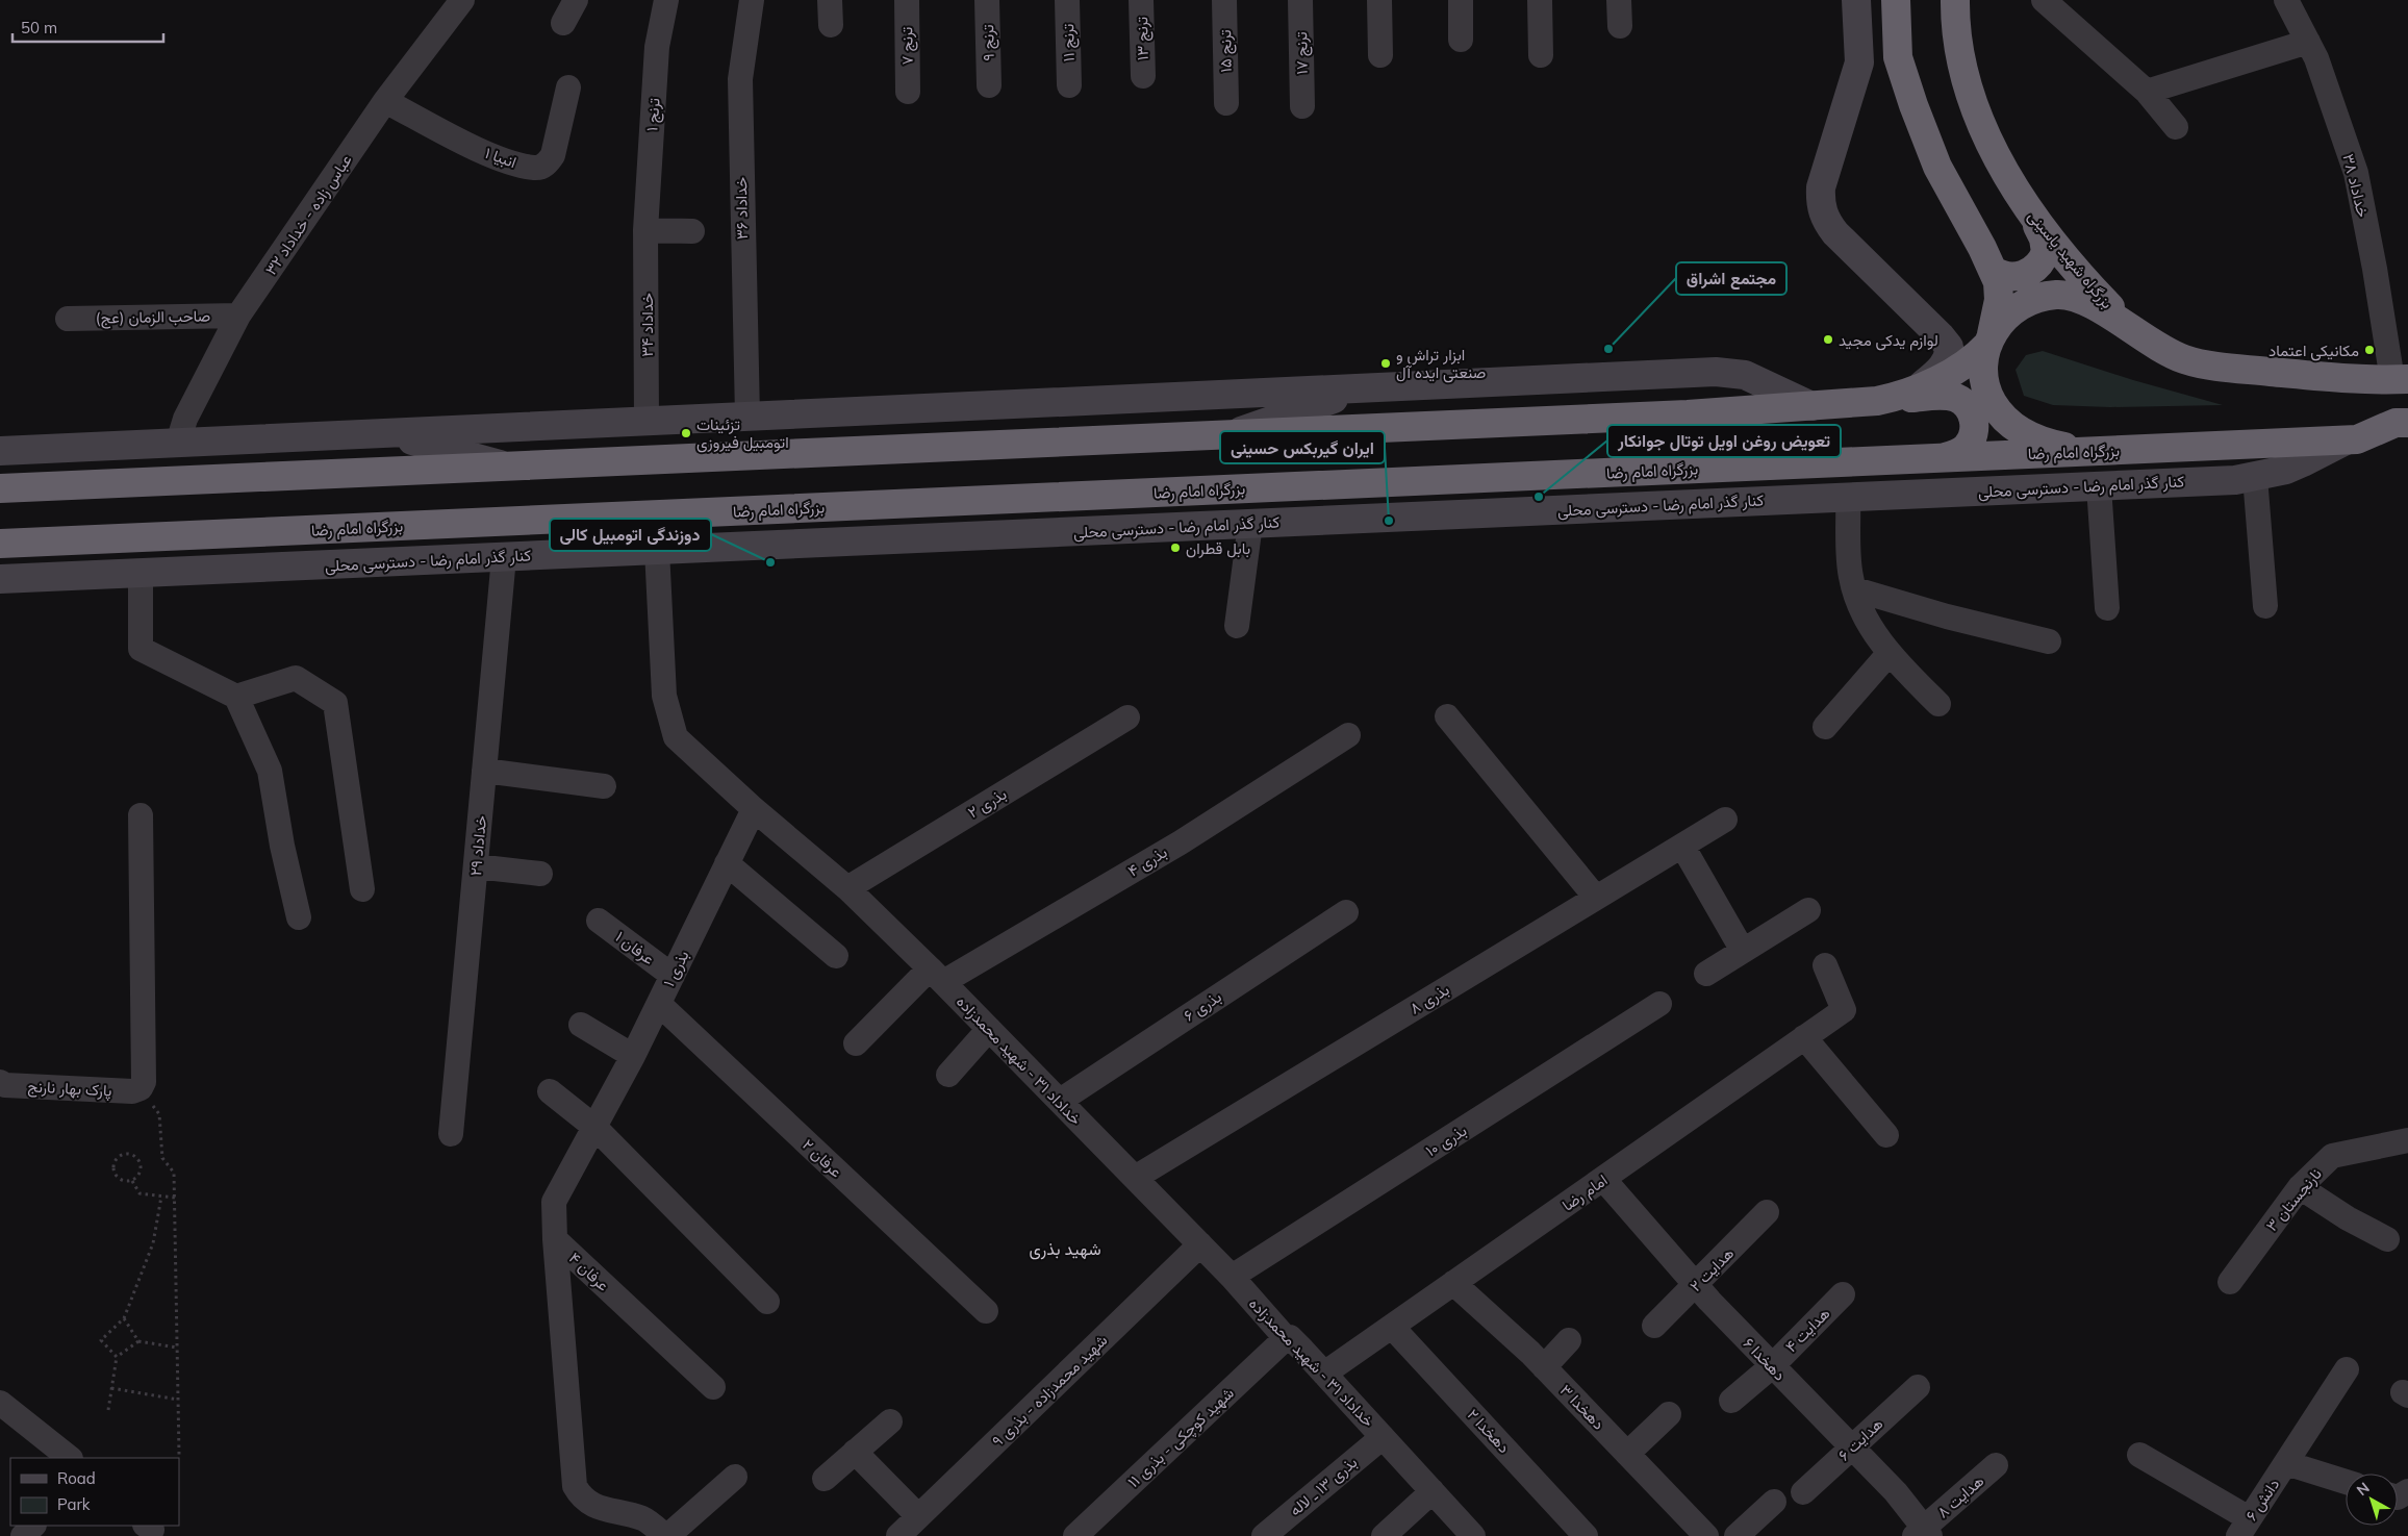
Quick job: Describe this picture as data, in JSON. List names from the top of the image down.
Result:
{
  "streets": {
    "highway": ["بزرگراه شهید یاسینی", "بزرگراه امام رضا"],
    "main road": ["کنار گذر امام رضا - دسترسی محلی"],
    "street": [
      "ترنج ۱۳",
      "ترنج ۹",
      "ترنج ۱۱",
      "ترنج ۷",
      "ترنج ۱۵",
      "ترنج ۱۷",
      "ترنج ۱",
      "انبیا ۱",
      "خداداد ۳۸",
      "خداداد ۳۶",
      "عباس زاده - خداداد ۳۲",
      "صاحب الزمان (عج)",
      "خداداد ۳۴",
      "بذری ۲",
      "خداداد ۲۹",
      "بذری ۴",
      "عرفان ۱",
      "بذری ۱",
      "بذری ۸",
      "بذری ۶",
      "خداداد ۳۱ - شهید محمدزاده",
      "پارک بهار نارنج",
      "بذری ۱۰",
      "عرفان ۲",
      "امام رضا",
      "نارنجستان ۳",
      "هدایت ۲",
      "عرفان ۴",
      "هدایت ۴",
      "دهخدا ۶",
      "شهید محمدزاده - بذری ۹",
      "دهخدا ۳",
      "دهخدا ۲",
      "شهید کوچکی - بذری ۱۱",
      "هدایت ۶",
      "بذری ۱۳ ـ لاله",
      "هدایت ۸",
      "دانش ۶"
    ]
  },
  "crossings": [
    ["ترنج ۱", "خداداد ۳۴"],
    ["انبیا ۱", "عباس زاده - خداداد ۳۲"],
    ["عباس زاده - خداداد ۳۲", "صاحب الزمان (عج)"],
    ["بزرگراه امام رضا", "کنار گذر امام رضا - دسترسی محلی"],
    ["کنار گذر امام رضا - دسترسی محلی", "خداداد ۲۹"],
    ["کنار گذر امام رضا - دسترسی محلی", "خداداد ۳۱ - شهید محمدزاده"],
    ["بذری ۲", "خداداد ۳۱ - شهید محمدزاده"],
    ["بذری ۴", "خداداد ۳۱ - شهید محمدزاده"],
    ["عرفان ۱", "بذری ۱"],
    ["بذری ۱", "خداداد ۳۱ - شهید محمدزاده"],
    ["بذری ۱", "عرفان ۲"],
    ["بذری ۱", "عرفان ۴"],
    ["بذری ۸", "خداداد ۳۱ - شهید محمدزاده"],
    ["بذری ۶", "خداداد ۳۱ - شهید محمدزاده"],
    ["خداداد ۳۱ - شهید محمدزاده", "بذری ۱۰"],
    ["خداداد ۳۱ - شهید محمدزاده", "امام رضا"],
    ["خداداد ۳۱ - شهید محمدزاده", "شهید محمدزاده - بذری ۹"],
    ["خداداد ۳۱ - شهید محمدزاده", "شهید کوچکی - بذری ۱۱"],
    ["خداداد ۳۱ - شهید محمدزاده", "بذری ۱۳ ـ لاله"],
    ["امام رضا", "دهخدا ۶"],
    ["امام رضا", "دهخدا ۳"],
    ["امام رضا", "دهخدا ۲"],
    ["هدایت ۲", "دهخدا ۶"],
    ["هدایت ۴", "دهخدا ۶"],
    ["دهخدا ۶", "هدایت ۶"],
    ["دهخدا ۶", "هدایت ۸"]
  ],
  "districts": ["شهید بذری"],
  "places": [
    "لوازم یدکی مجید",
    "مجتمع اشراق",
    "مکانیکی اعتماد",
    "ابزار تراش و صنعتی ایده آل",
    "تزئینات اتومبیل فیروزی",
    "تعویض روغن اویل توتال جوانکار",
    "ایران گیربکس حسینی",
    "بابل قطران",
    "دوزندگی اتومبیل کالی"
  ],
  "legend": ["Road", "Park"],
  "scale_bar": "50 m",
  "north": "top left"
}
